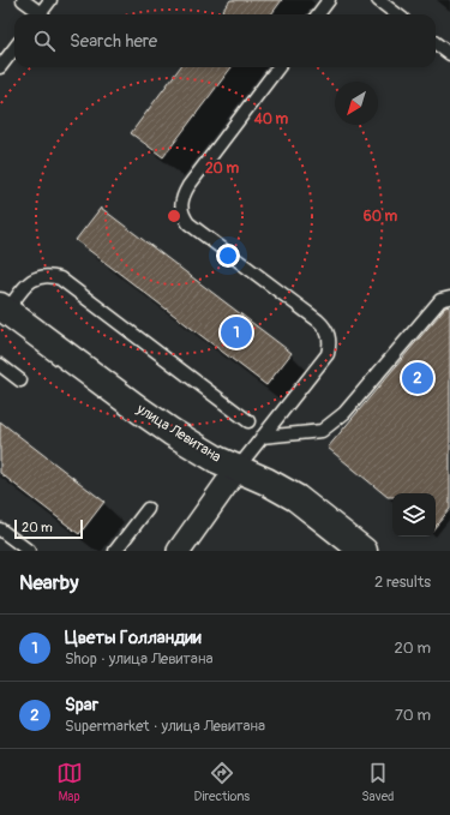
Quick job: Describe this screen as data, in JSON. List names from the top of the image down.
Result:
{
  "streets": {
    "street": ["улица Левитана"]
  },
  "scale_bar": "20 m",
  "north": "bottom left",
  "page": {
    "search": "Search here",
    "pins": ["1", "2"],
    "scale": "20 m",
    "heading": ["Nearby", "2 results"],
    "list": [
      {
        "mark": "1",
        "name": "Цветы Голландии",
        "note": "Shop · улица Левитана",
        "value": "20 m"
      },
      {
        "mark": "2",
        "name": "Spar",
        "note": "Supermarket · улица Левитана",
        "value": "70 m"
      }
    ],
    "nav": ["Map", "Directions", "Saved"]
  },
  "rings": ["40 m", "20 m", "60 m"]
}
